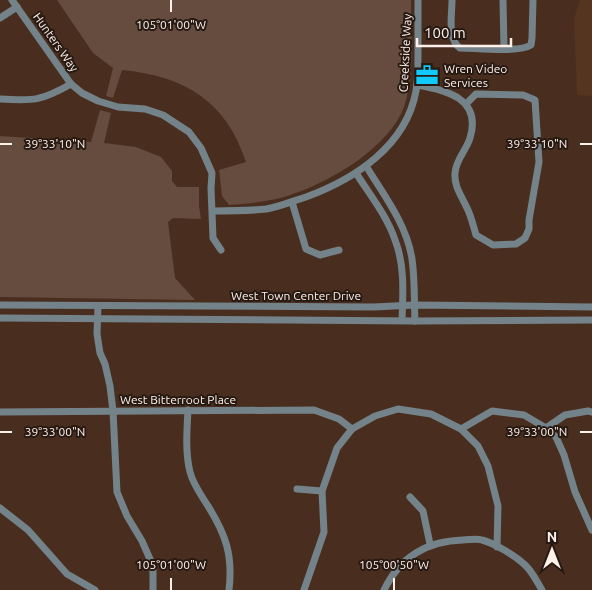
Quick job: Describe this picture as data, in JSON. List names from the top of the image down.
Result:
{
  "streets": {
    "street": [
      "Hunters Way",
      "Creekside Way",
      "West Town Center Drive",
      "West Bitterroot Place"
    ]
  },
  "crossings": [
    ["Hunters Way", "Creekside Way"]
  ],
  "places": {
    "office": ["Wren Video Services"]
  },
  "scale_bar": "100 m",
  "north": "top",
  "coordinates": [
    "105°01'00\"W",
    "39°33'10\"N",
    "39°33'00\"N",
    "105°00'50\"W"
  ]
}
